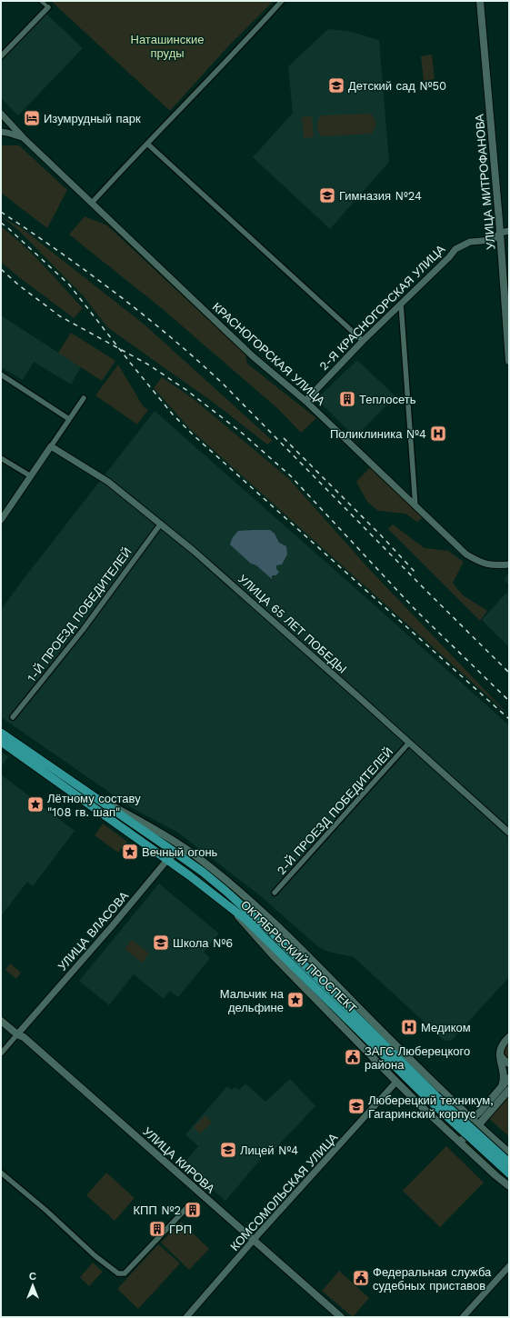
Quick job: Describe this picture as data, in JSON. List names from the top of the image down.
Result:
{
  "streets": {
    "main road": ["УЛИЦА МИТРОФАНОВА", "ОКТЯБРЬСКИЙ ПРОСПЕКТ", "УЛИЦА КИРОВА"],
    "street": [
      "2-Я КРАСНОГОРСКАЯ УЛИЦА",
      "КРАСНОГОРСКАЯ УЛИЦА",
      "1-Й ПРОЕЗД ПОБЕДИТЕЛЕЙ",
      "УЛИЦА 65 ЛЕТ ПОБЕДЫ",
      "2-Й ПРОЕЗД ПОБЕДИТЕЛЕЙ",
      "УЛИЦА ВЛАСОВА",
      "КОМСОМОЛЬСКАЯ УЛИЦА"
    ]
  },
  "crossings": [
    ["УЛИЦА МИТРОФАНОВА", "2-Я КРАСНОГОРСКАЯ УЛИЦА"],
    ["2-Я КРАСНОГОРСКАЯ УЛИЦА", "КРАСНОГОРСКАЯ УЛИЦА"],
    ["1-Й ПРОЕЗД ПОБЕДИТЕЛЕЙ", "УЛИЦА 65 ЛЕТ ПОБЕДЫ"],
    ["УЛИЦА 65 ЛЕТ ПОБЕДЫ", "2-Й ПРОЕЗД ПОБЕДИТЕЛЕЙ"],
    ["УЛИЦА ВЛАСОВА", "ОКТЯБРЬСКИЙ ПРОСПЕКТ"],
    ["УЛИЦА ВЛАСОВА", "УЛИЦА КИРОВА"],
    ["УЛИЦА КИРОВА", "КОМСОМОЛЬСКАЯ УЛИЦА"]
  ],
  "parks": ["Наташинские пруды"],
  "places": {
    "school or university": [
      "Детский сад №50",
      "Гимназия №24",
      "Школа №6",
      "Люберецкий техникум, Гагаринский корпус",
      "Лицей №4"
    ],
    "hotel": ["Изумрудный парк"],
    "building": ["Теплосеть", "КПП №2", "ГРП"],
    "hospital": ["Поликлиника №4", "Медиком"],
    "place": ["Лётному составу \"108 гв. шап\"", "Вечный огонь", "Мальчик на дельфине"],
    "public building": ["ЗАГС Люберецкого района", "Федеральная служба судебных приставов"]
  },
  "north": "top"
}
